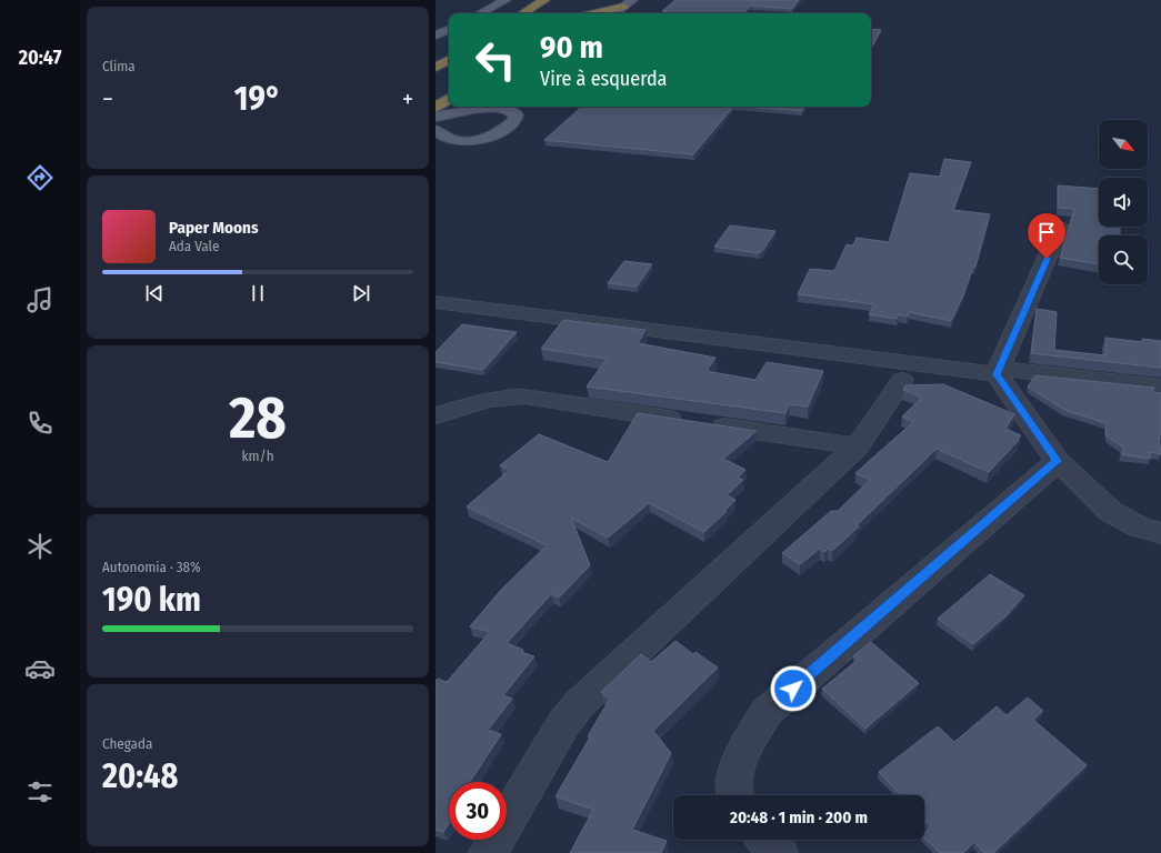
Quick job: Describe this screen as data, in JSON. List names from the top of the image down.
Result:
{
  "north": "bottom right",
  "page": {
    "tabs": "20:47",
    "tile": [
      "Clima",
      ["28", "km/h"],
      ["Autonomia · 38%", "190 km"],
      ["Chegada", "20:48"]
    ],
    "turn": ["90 m", "Vire à esquerda"],
    "heat": ["−", "19°", "+"],
    "song": ["Paper Moons", "Ada Vale"],
    "limit": "30",
    "trip": "20:48 · 1 min · 200 m"
  }
}
